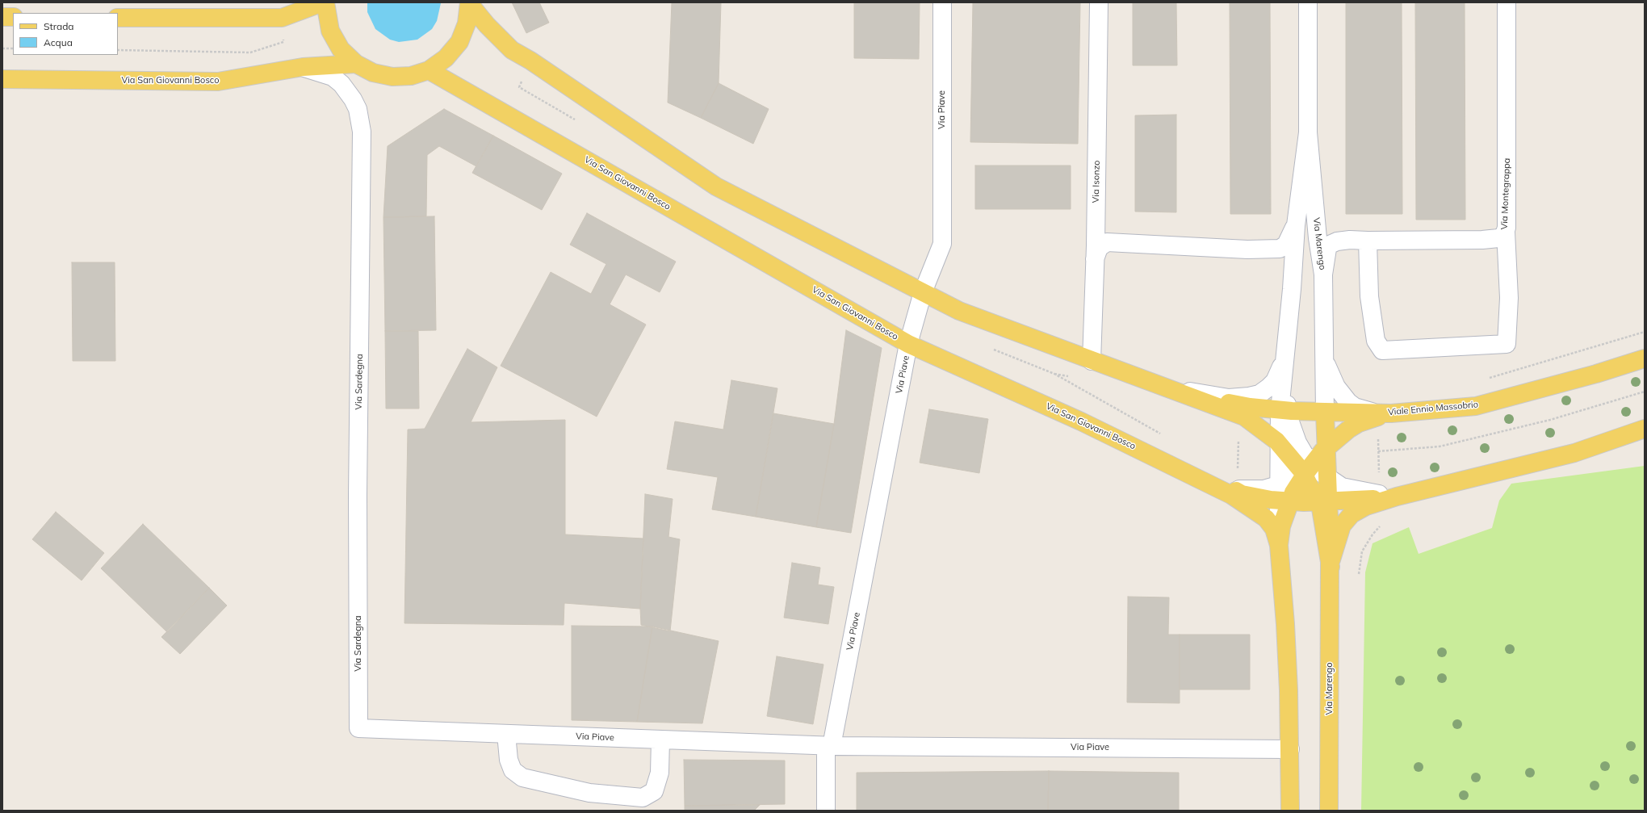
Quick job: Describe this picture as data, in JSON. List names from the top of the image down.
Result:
{
  "streets": {
    "main road": ["Via San Giovanni Bosco", "Via Marengo", "Viale Ennio Massobrio"],
    "street": [
      "Via Piave",
      "Via Isonzo",
      "Via Montegrappa",
      "Via Sardegna"
    ]
  },
  "crossings": [
    ["Via San Giovanni Bosco", "Via Piave"],
    ["Via San Giovanni Bosco", "Via Sardegna"],
    ["Via Piave", "Via Sardegna"],
    ["Via Montegrappa", "Via Marengo"],
    ["Via Marengo", "Viale Ennio Massobrio"]
  ],
  "legend": ["Strada", "Acqua"]
}
